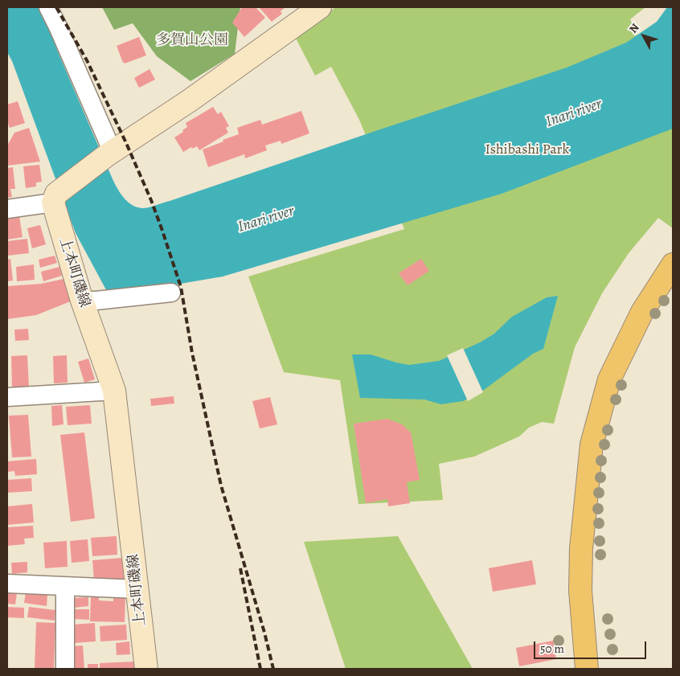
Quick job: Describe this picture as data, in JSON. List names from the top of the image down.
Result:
{
  "streets": {
    "street": ["上本町磯線"]
  },
  "water": ["Inari river"],
  "parks": ["多賀山公園", "Ishibashi Park"],
  "scale_bar": "50 m",
  "north": "top left"
}
